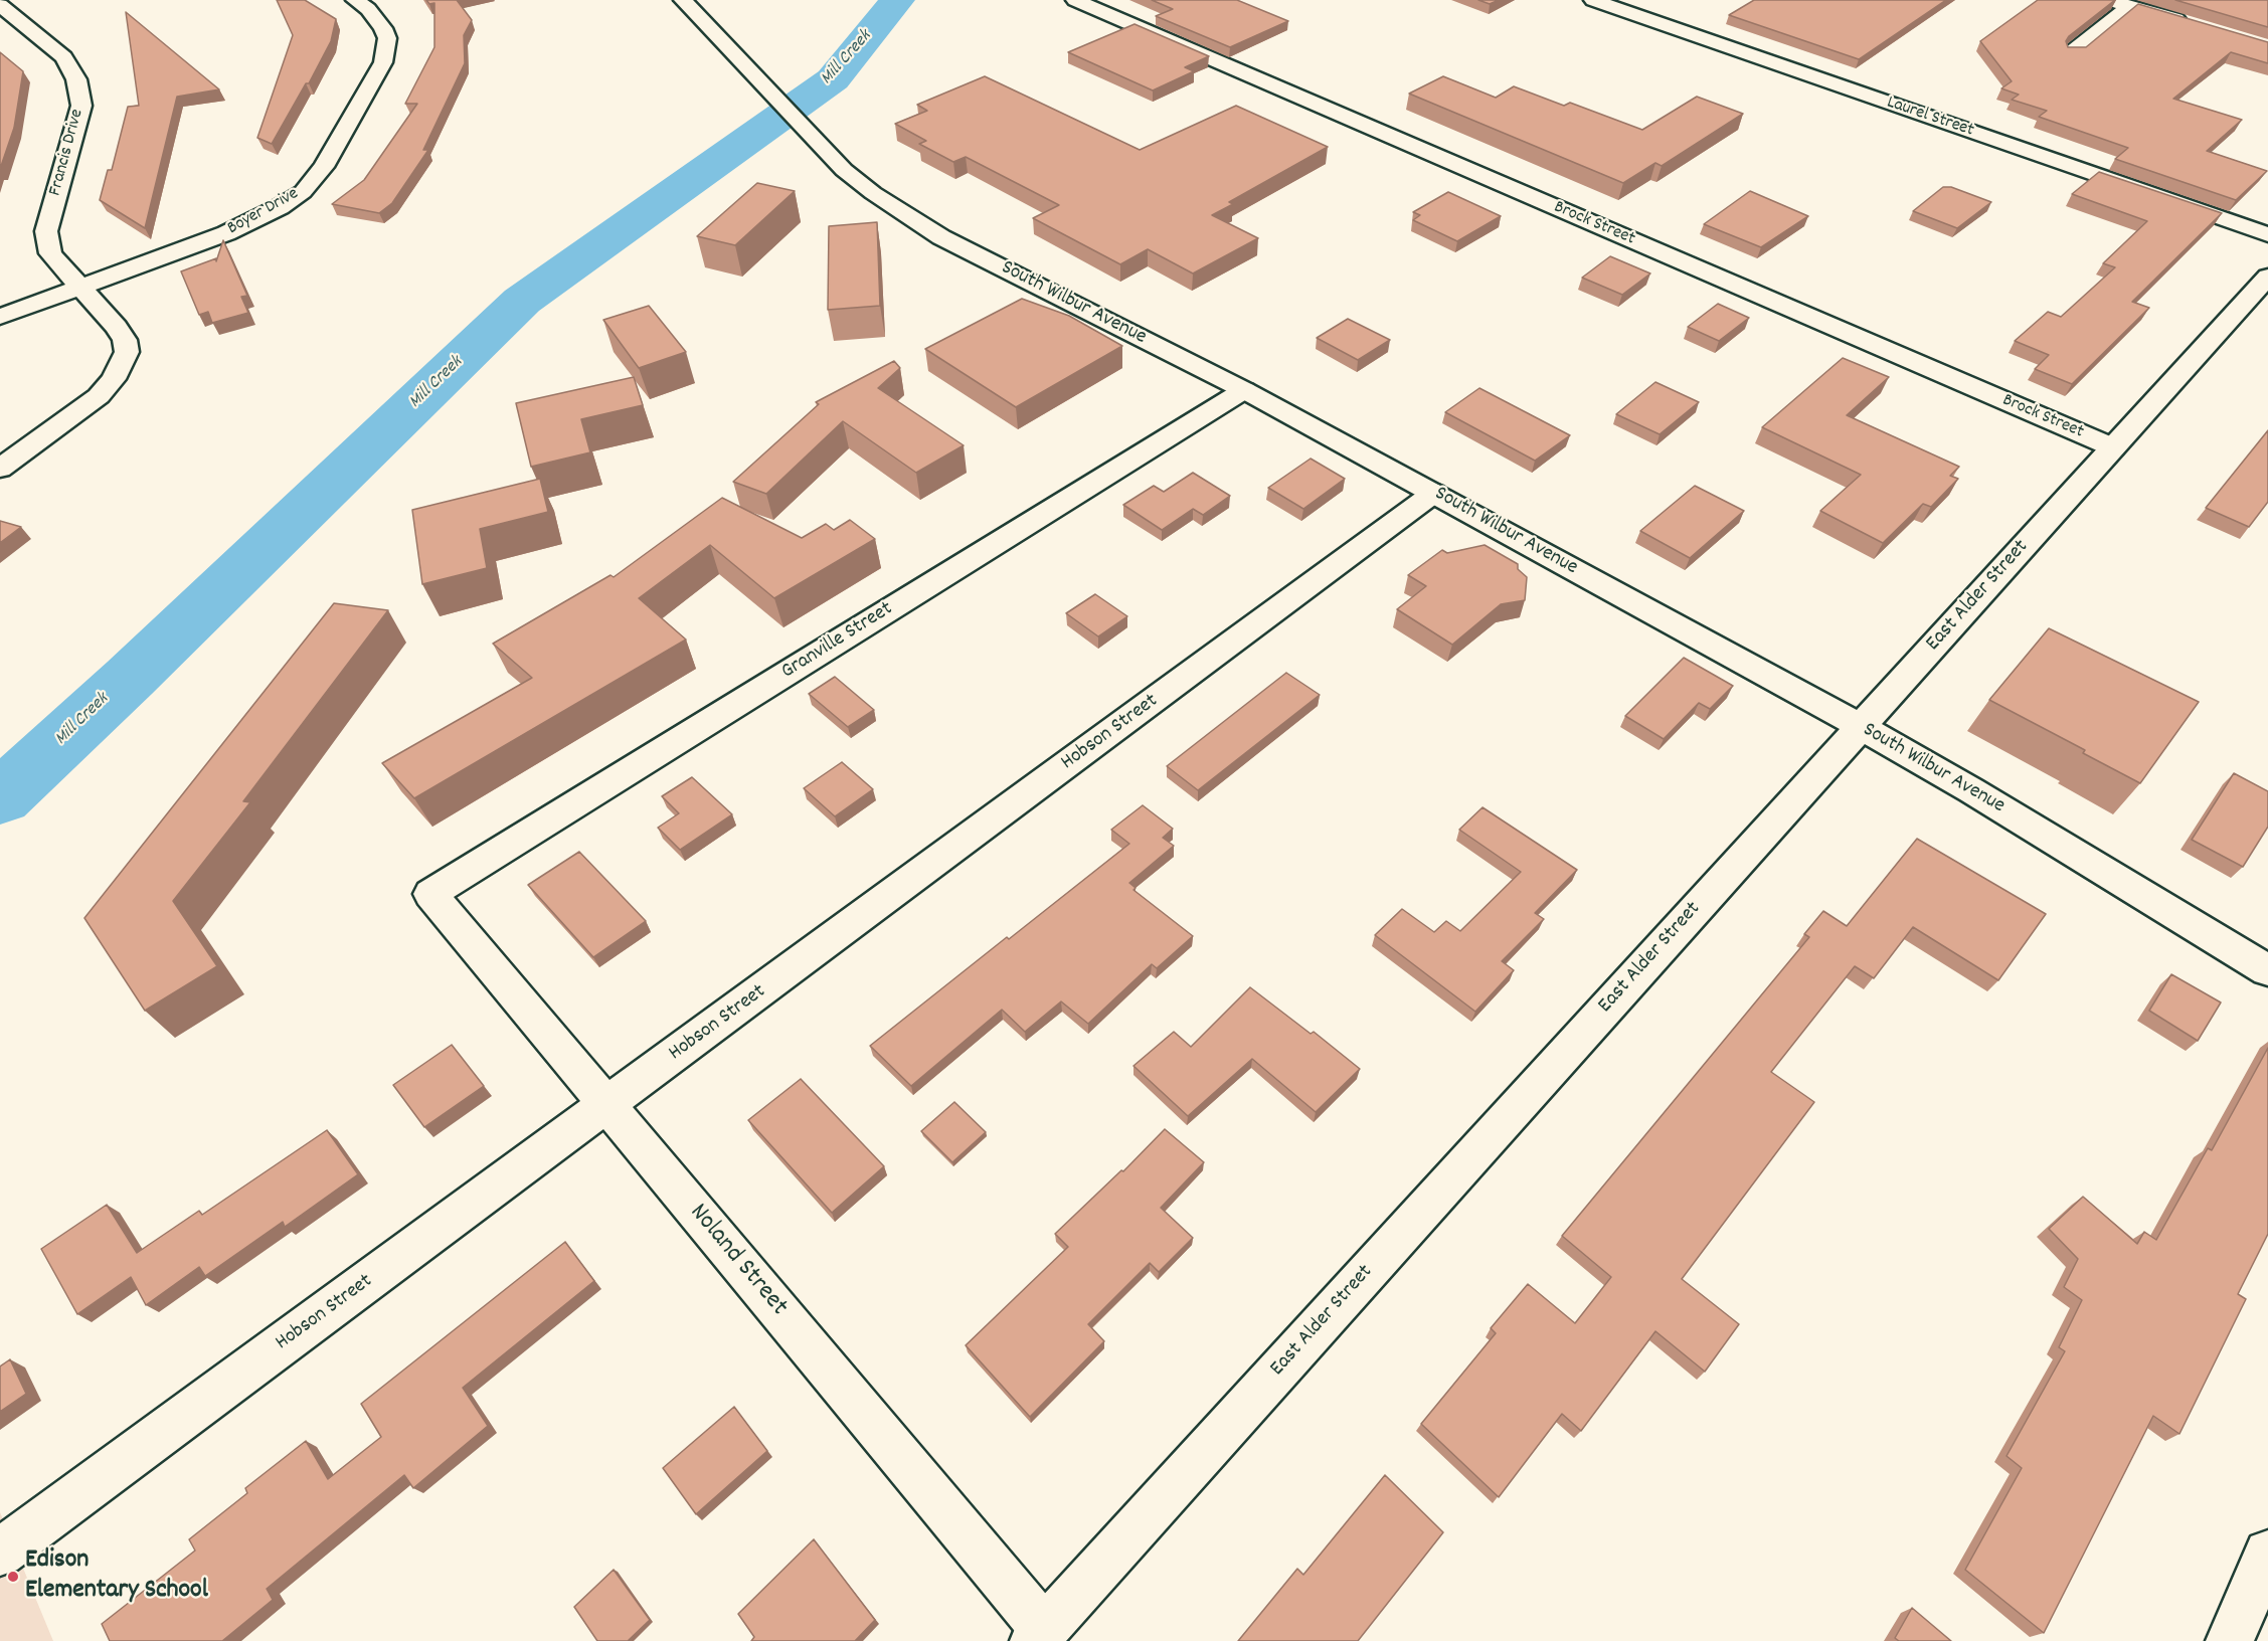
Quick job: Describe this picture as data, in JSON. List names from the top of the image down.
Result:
{
  "streets": {
    "street": [
      "Laurel Street",
      "Francis Drive",
      "Boyer Drive",
      "Brock Street",
      "South Wilbur Avenue",
      "East Alder Street",
      "Granville Street",
      "Hobson Street",
      "Noland Street"
    ]
  },
  "crossings": [
    ["Francis Drive", "Boyer Drive"],
    ["Brock Street", "East Alder Street"],
    ["South Wilbur Avenue", "East Alder Street"],
    ["South Wilbur Avenue", "Granville Street"],
    ["South Wilbur Avenue", "Hobson Street"],
    ["East Alder Street", "Noland Street"],
    ["Granville Street", "Noland Street"],
    ["Hobson Street", "Noland Street"]
  ],
  "water": ["Mill Creek"],
  "places": ["Edison Elementary School"]
}
